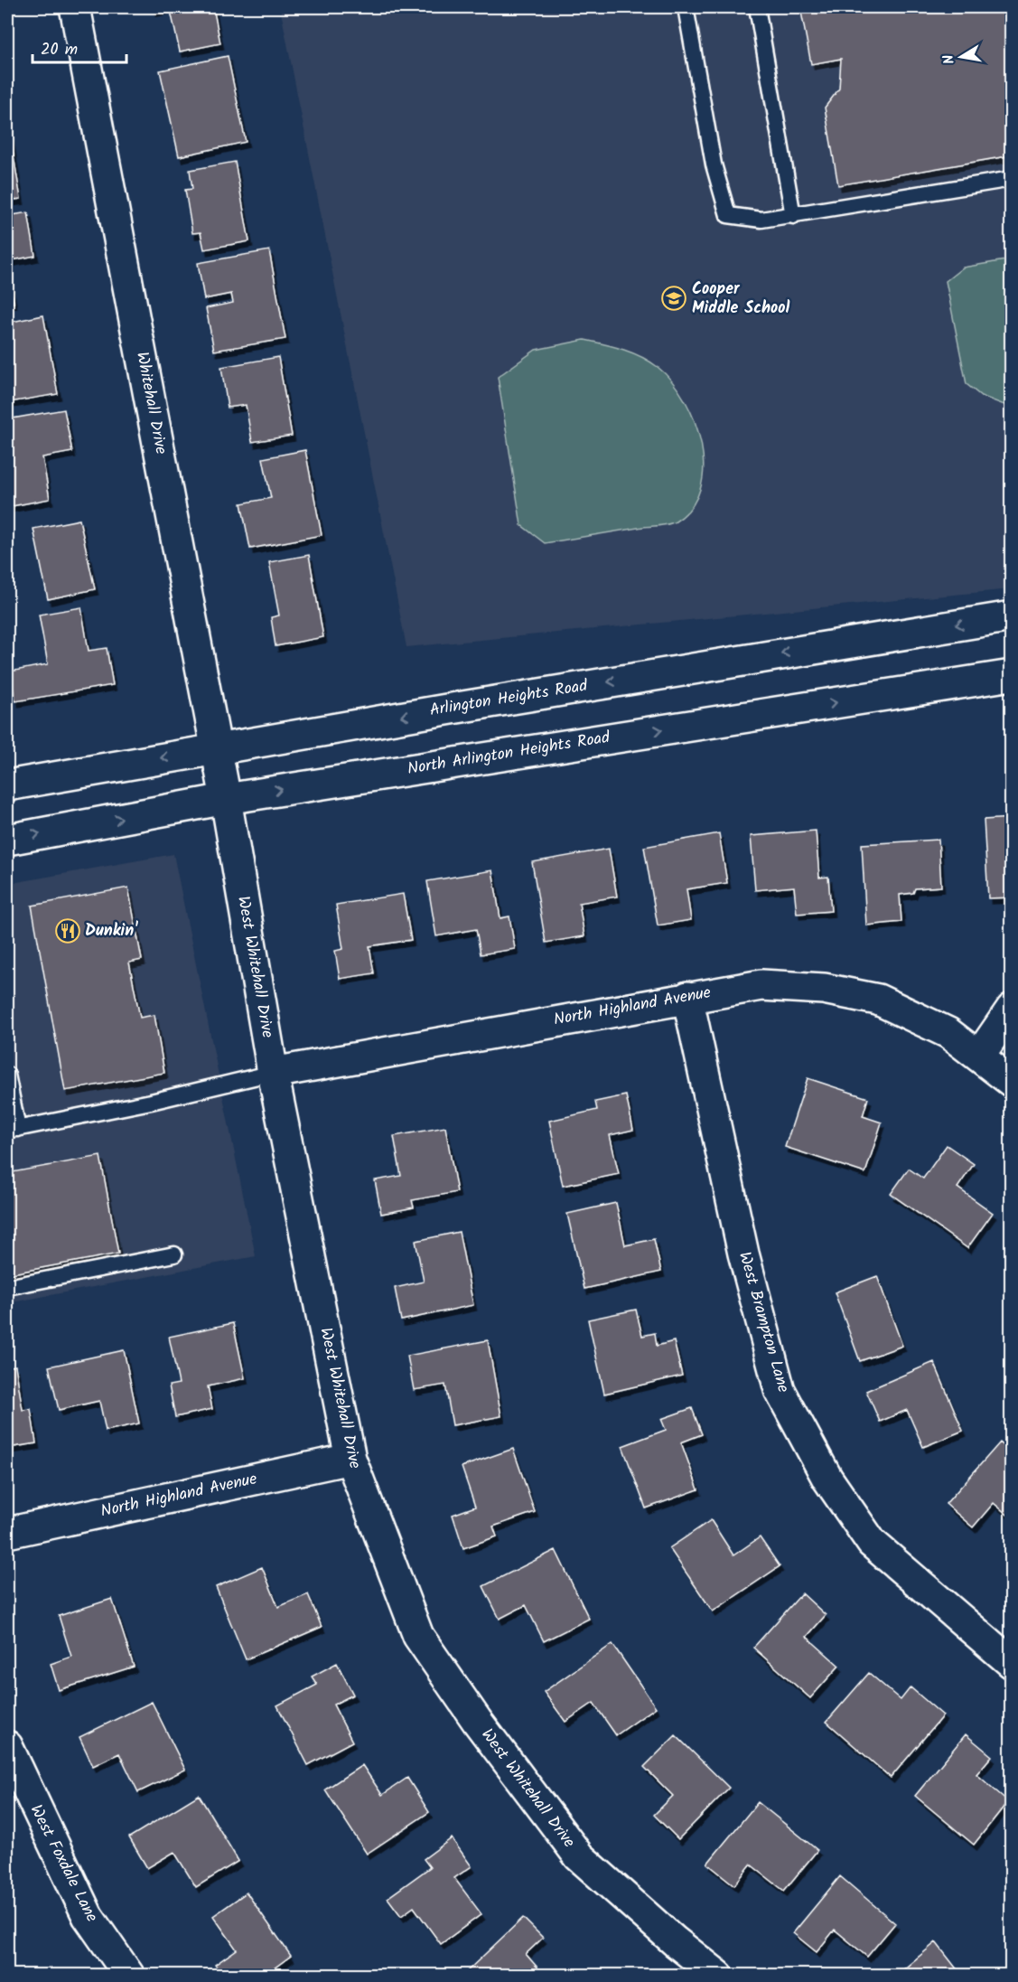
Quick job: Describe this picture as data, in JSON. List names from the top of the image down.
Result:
{
  "streets": {
    "street": [
      "Whitehall Drive",
      "Arlington Heights Road",
      "North Arlington Heights Road",
      "West Whitehall Drive",
      "North Highland Avenue",
      "West Brampton Lane",
      "West Foxdale Lane"
    ]
  },
  "crossings": [
    ["Whitehall Drive", "Arlington Heights Road"],
    ["Whitehall Drive", "North Arlington Heights Road"],
    ["Whitehall Drive", "West Whitehall Drive"],
    ["North Arlington Heights Road", "West Whitehall Drive"],
    ["West Whitehall Drive", "North Highland Avenue"],
    ["North Highland Avenue", "West Brampton Lane"]
  ],
  "one_way": ["Arlington Heights Road", "North Arlington Heights Road"],
  "places": {
    "school or university": ["Cooper Middle School"],
    "restaurant": ["Dunkin'"]
  },
  "scale_bar": "20 m",
  "north": "left"
}
